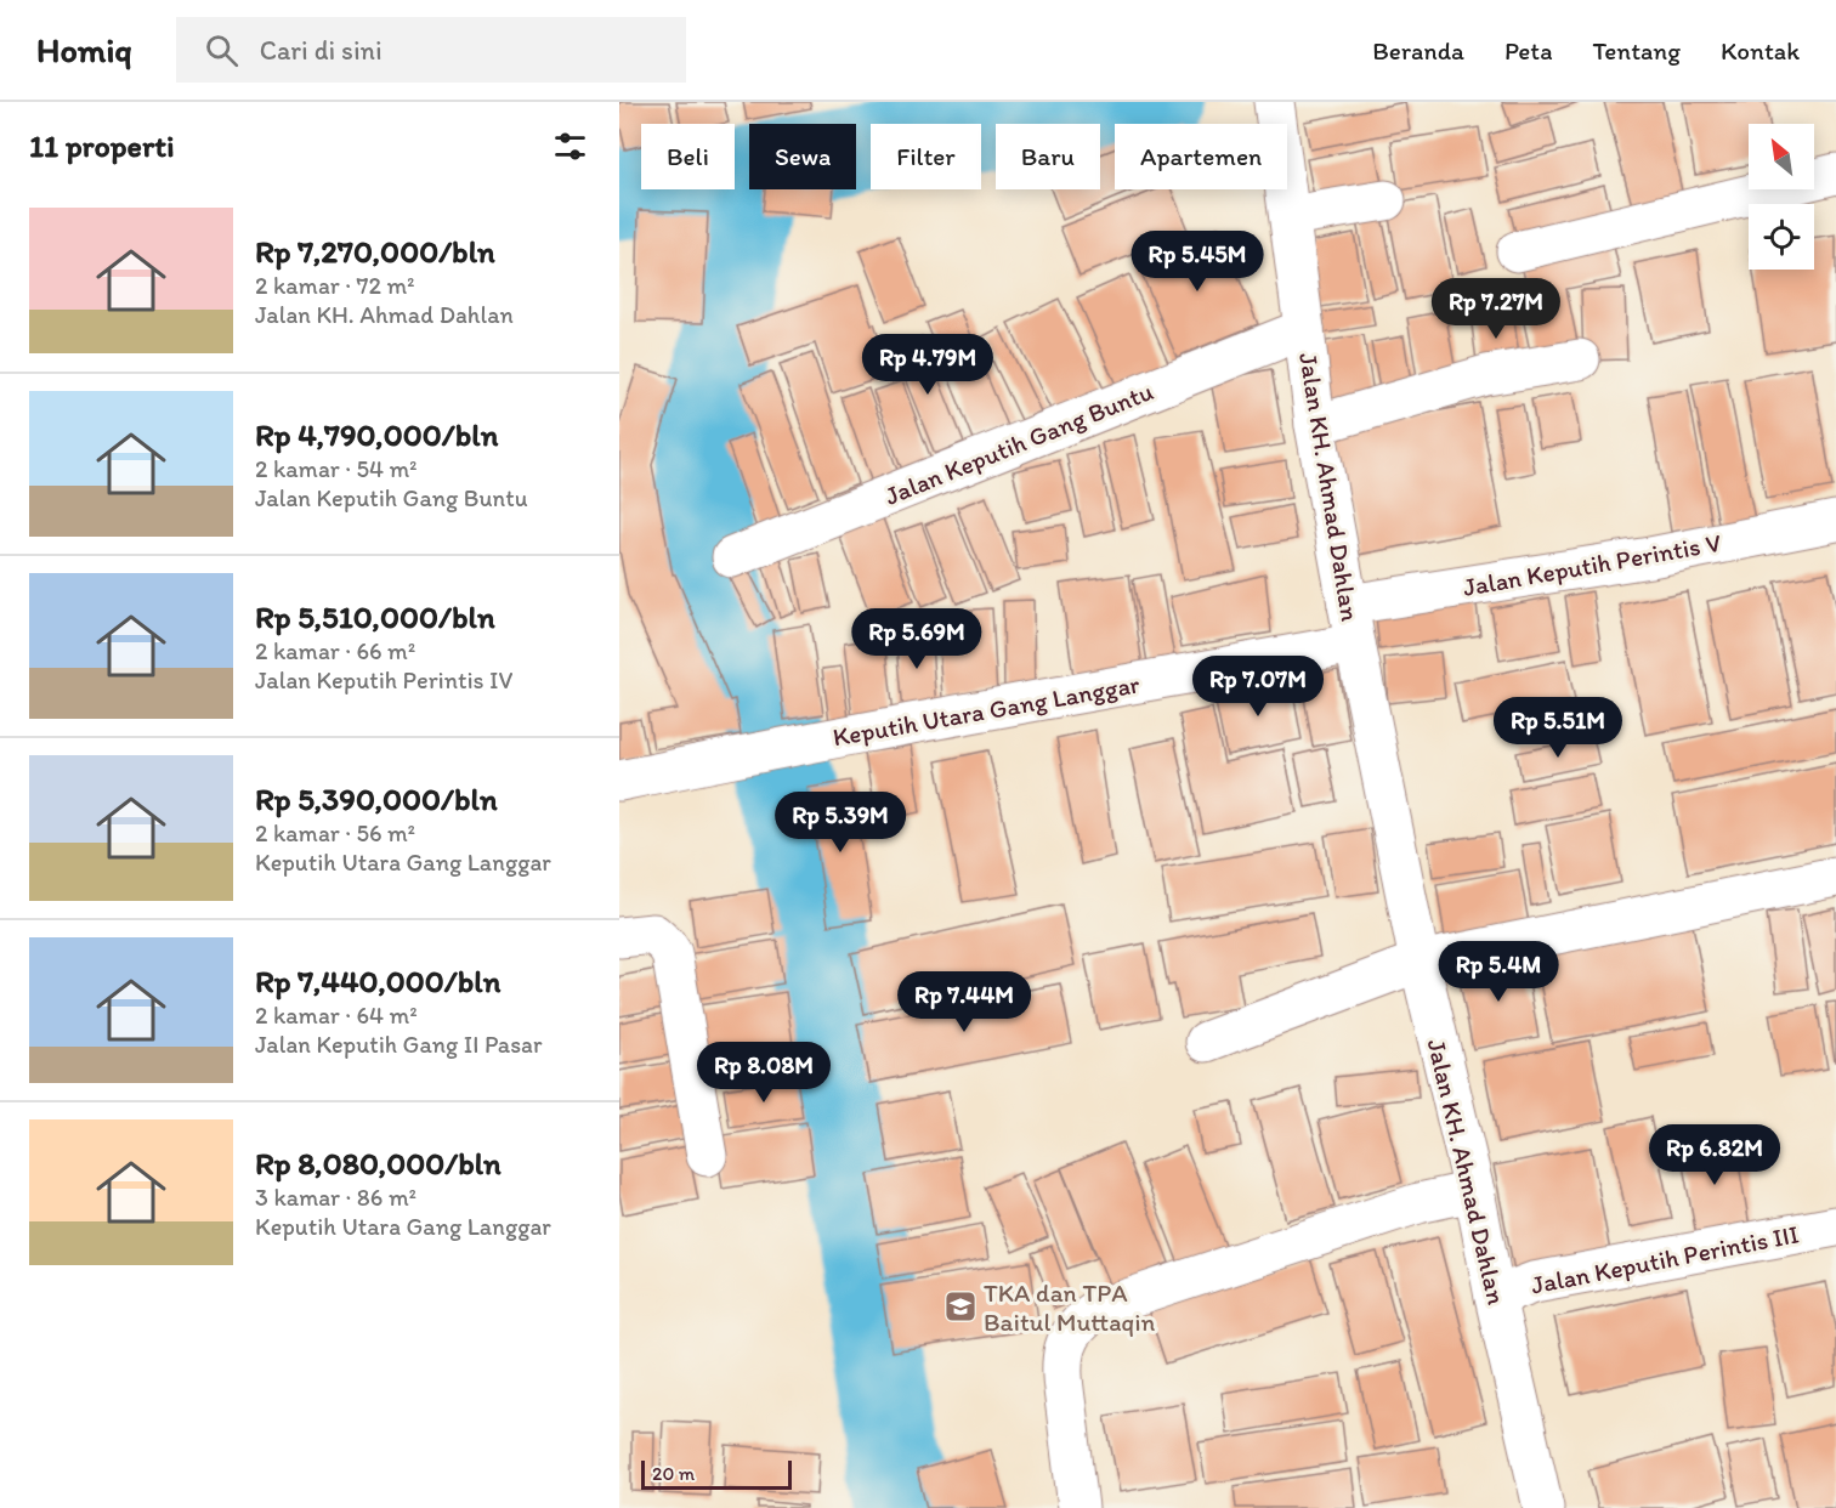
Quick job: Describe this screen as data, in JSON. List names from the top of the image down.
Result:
{
  "streets": {
    "street": [
      "Jalan Keputih Gang Buntu",
      "Jalan KH. Ahmad Dahlan",
      "Jalan Keputih Perintis V",
      "Keputih Utara Gang Langgar",
      "Jalan Keputih Perintis III"
    ]
  },
  "crossings": [
    ["Jalan Keputih Gang Buntu", "Jalan KH. Ahmad Dahlan"],
    ["Jalan KH. Ahmad Dahlan", "Jalan Keputih Perintis V"],
    ["Jalan KH. Ahmad Dahlan", "Keputih Utara Gang Langgar"],
    ["Jalan KH. Ahmad Dahlan", "Jalan Keputih Perintis III"]
  ],
  "places": {
    "school or university": ["TKA dan TPA Baitul Muttaqin"]
  },
  "scale_bar": "20 m",
  "north": "top left",
  "page": {
    "header": "Homiq",
    "search": "Cari di sini",
    "nav": [
      "Beranda",
      "Peta",
      "Tentang",
      "Kontak"
    ],
    "heading": "11 properti",
    "chip": [
      "Beli",
      "Sewa",
      "Filter",
      "Baru",
      "Apartemen"
    ],
    "list": [
      {
        "name": "Rp 7,270,000/bln",
        "note": "2 kamar · 72 m² · Jalan KH. Ahmad Dahlan"
      },
      {
        "name": "Rp 4,790,000/bln",
        "note": "2 kamar · 54 m² · Jalan Keputih Gang Buntu"
      },
      {
        "name": "Rp 5,510,000/bln",
        "note": "2 kamar · 66 m² · Jalan Keputih Perintis IV"
      },
      {
        "name": "Rp 5,390,000/bln",
        "note": "2 kamar · 56 m² · Keputih Utara Gang Langgar"
      },
      {
        "name": "Rp 7,440,000/bln",
        "note": "2 kamar · 64 m² · Jalan Keputih Gang II Pasar"
      },
      {
        "name": "Rp 8,080,000/bln",
        "note": "3 kamar · 86 m² · Keputih Utara Gang Langgar"
      }
    ],
    "price": [
      "Rp 5.45M",
      "Rp 7.27M",
      "Rp 4.79M",
      "Rp 5.69M",
      "Rp 7.07M",
      "Rp 5.51M",
      "Rp 5.39M",
      "Rp 5.4M",
      "Rp 7.44M",
      "Rp 8.08M",
      "Rp 6.82M"
    ],
    "scale": "20 m"
  }
}
